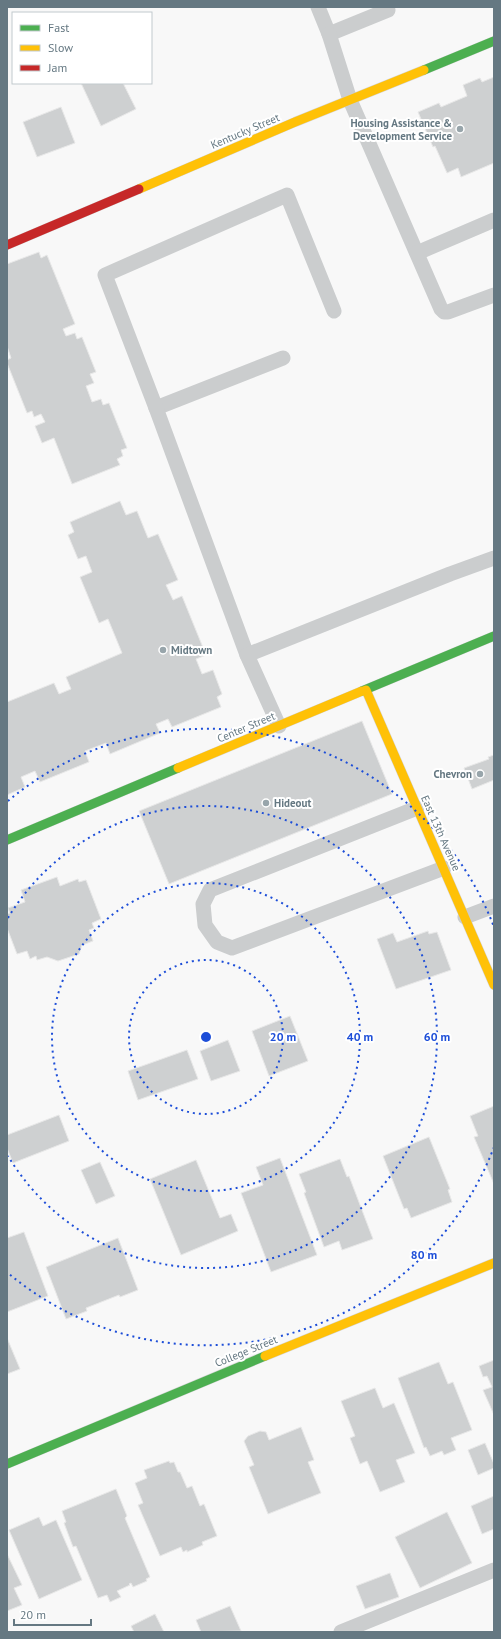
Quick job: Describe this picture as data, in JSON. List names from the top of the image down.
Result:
{
  "streets": {
    "street": [
      "Kentucky Street",
      "Center Street",
      "East 13th Avenue",
      "College Street"
    ]
  },
  "crossings": [
    ["Center Street", "East 13th Avenue"]
  ],
  "places": [
    "Housing Assistance & Development Service",
    "Midtown",
    "Chevron",
    "Hideout"
  ],
  "legend": ["Fast", "Slow", "Jam"],
  "scale_bar": "20 m",
  "rings": [
    "20 m",
    "40 m",
    "60 m",
    "80 m"
  ]
}
